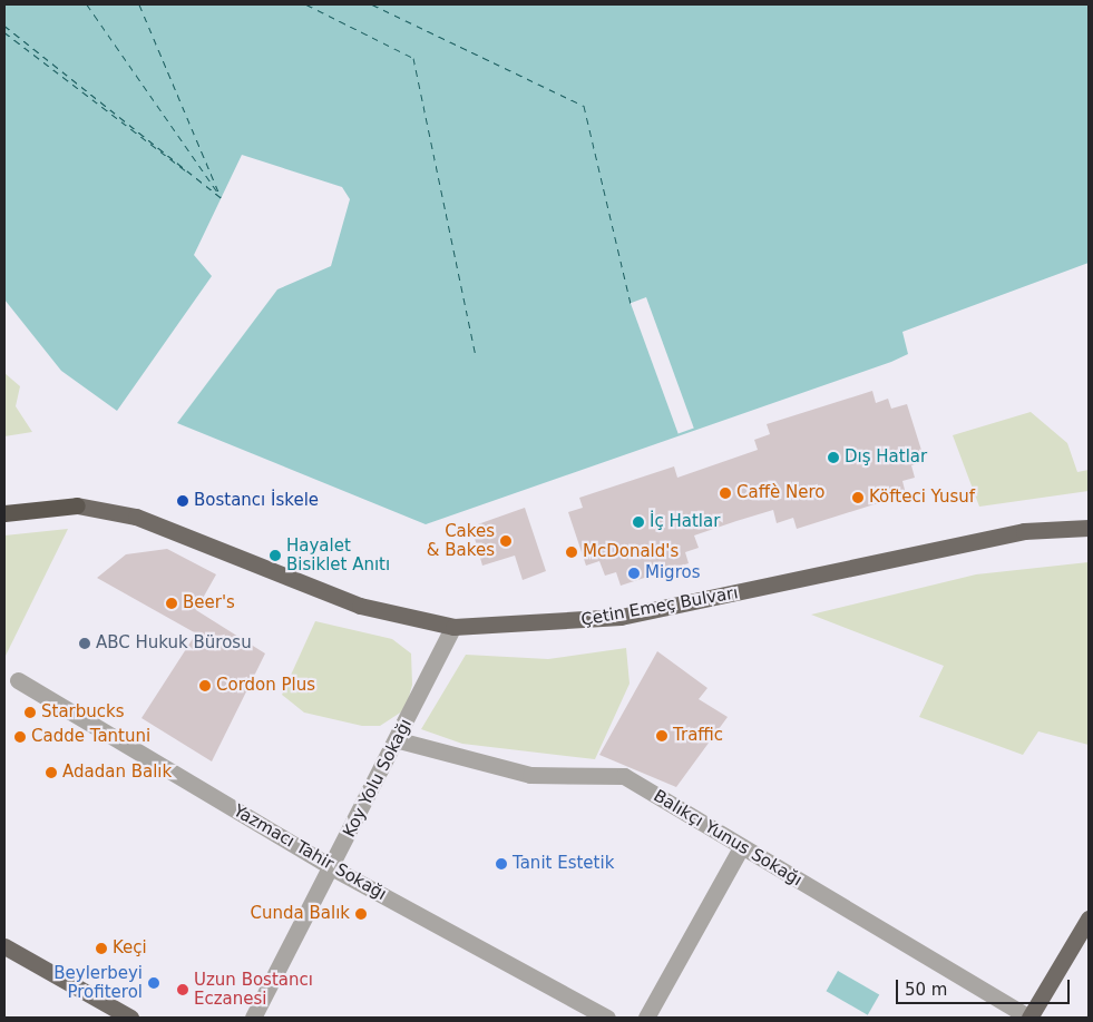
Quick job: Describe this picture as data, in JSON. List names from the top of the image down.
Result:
{
  "streets": {
    "main road": ["Çetin Emeç Bulvarı"],
    "street": ["Koy Yolu Sokağı", "Balıkçı Yunus Sokağı", "Yazmacı Tahir Sokağı"]
  },
  "crossings": [
    ["Çetin Emeç Bulvarı", "Koy Yolu Sokağı"],
    ["Koy Yolu Sokağı", "Balıkçı Yunus Sokağı"],
    ["Koy Yolu Sokağı", "Yazmacı Tahir Sokağı"]
  ],
  "places": [
    "Dış Hatlar",
    "Caffè Nero",
    "Köfteci Yusuf",
    "Bostancı İskele",
    "İç Hatlar",
    "Cakes & Bakes",
    "McDonald's",
    "Hayalet Bisiklet Anıtı",
    "Migros",
    "Beer's",
    "ABC Hukuk Bürosu",
    "Cordon Plus",
    "Starbucks",
    "Traffic",
    "Cadde Tantuni",
    "Adadan Balık",
    "Tanit Estetik",
    "Cunda Balık",
    "Keçi",
    "Beylerbeyi Profiterol",
    "Uzun Bostancı Eczanesi"
  ],
  "scale_bar": "50 m"
}
